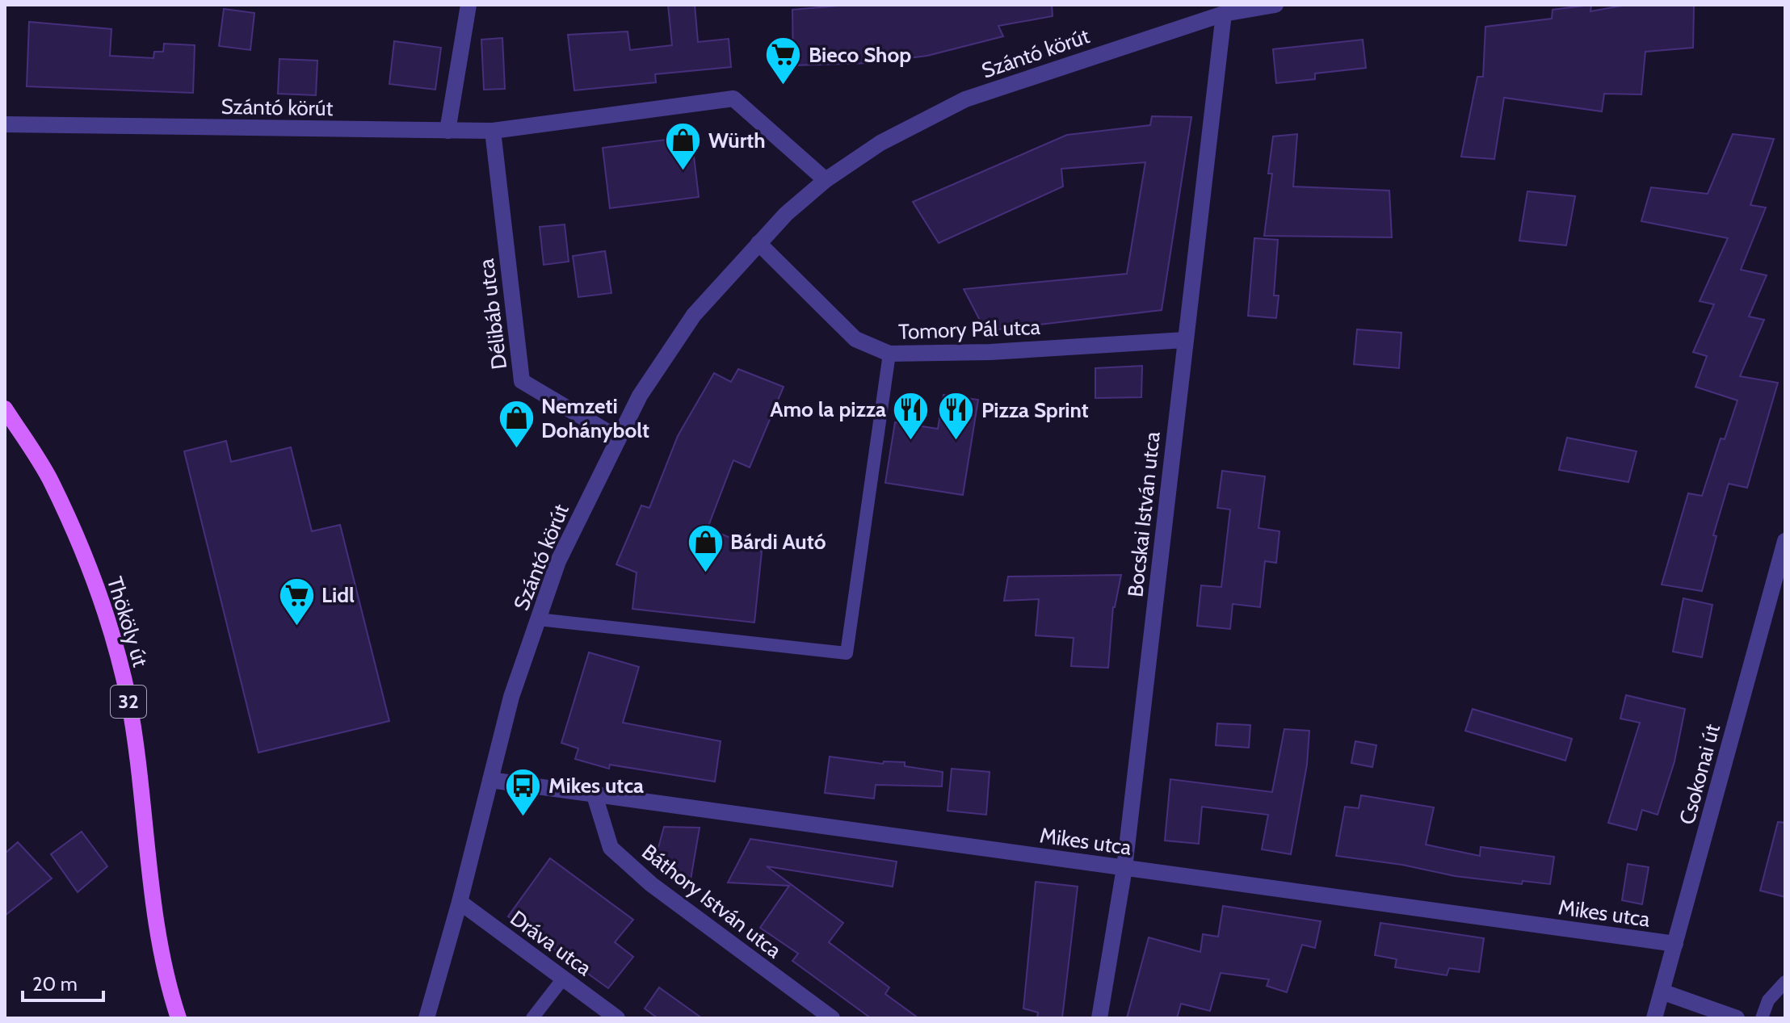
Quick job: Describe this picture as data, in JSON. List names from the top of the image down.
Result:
{
  "streets": {
    "main road": ["Thököly út", "32"],
    "street": [
      "Szántó körút",
      "Délibáb utca",
      "Tomory Pál utca",
      "Bocskai István utca",
      "Csokonai út",
      "Mikes utca",
      "Báthory István utca",
      "Dráva utca"
    ]
  },
  "crossings": [
    ["Szántó körút", "Délibáb utca"],
    ["Szántó körút", "Tomory Pál utca"],
    ["Szántó körút", "Bocskai István utca"],
    ["Szántó körút", "Mikes utca"],
    ["Szántó körút", "Dráva utca"],
    ["Tomory Pál utca", "Bocskai István utca"],
    ["Bocskai István utca", "Mikes utca"],
    ["Csokonai út", "Mikes utca"],
    ["Mikes utca", "Báthory István utca"]
  ],
  "places": {
    "supermarket": ["Bieco Shop", "Lidl"],
    "shop": ["Würth", "Nemzeti Dohánybolt", "Bárdi Autó"],
    "restaurant": ["Amo la pizza", "Pizza Sprint"],
    "bus stop": ["Mikes utca"]
  },
  "scale_bar": "20 m"
}
